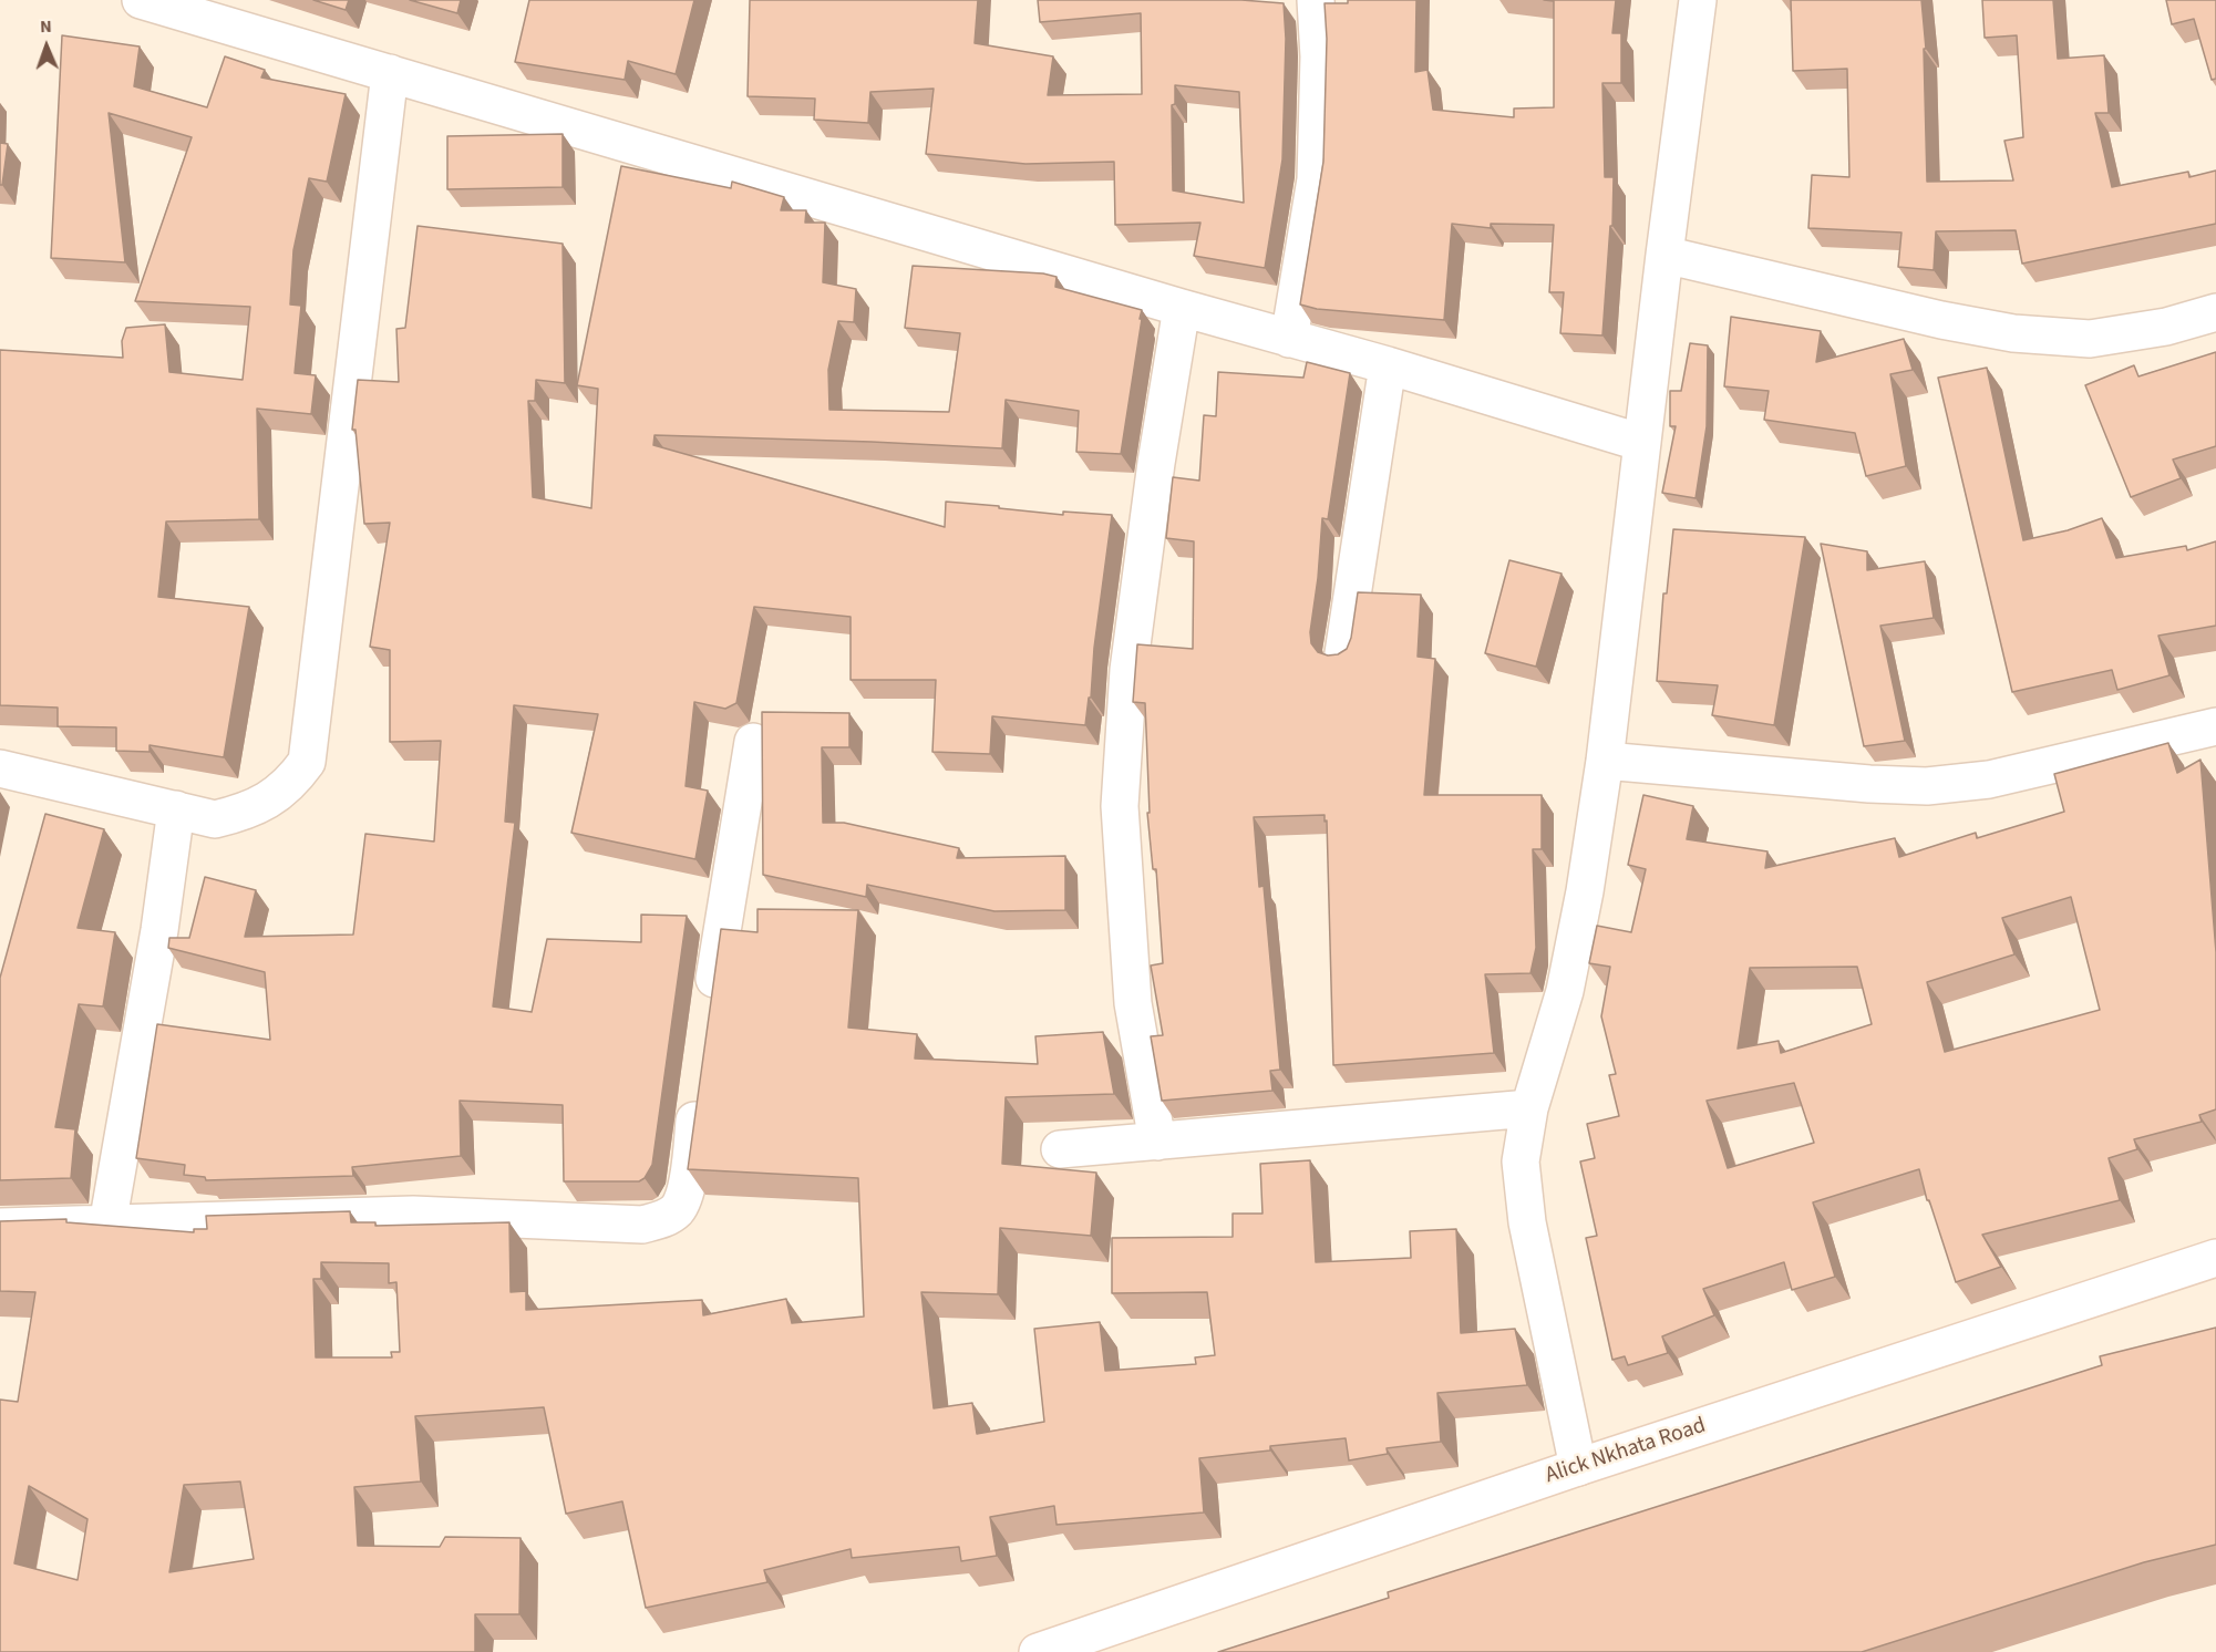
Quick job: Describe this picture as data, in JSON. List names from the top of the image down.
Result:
{
  "streets": {
    "street": ["Alick Nkhata Road"]
  },
  "north": "top"
}
